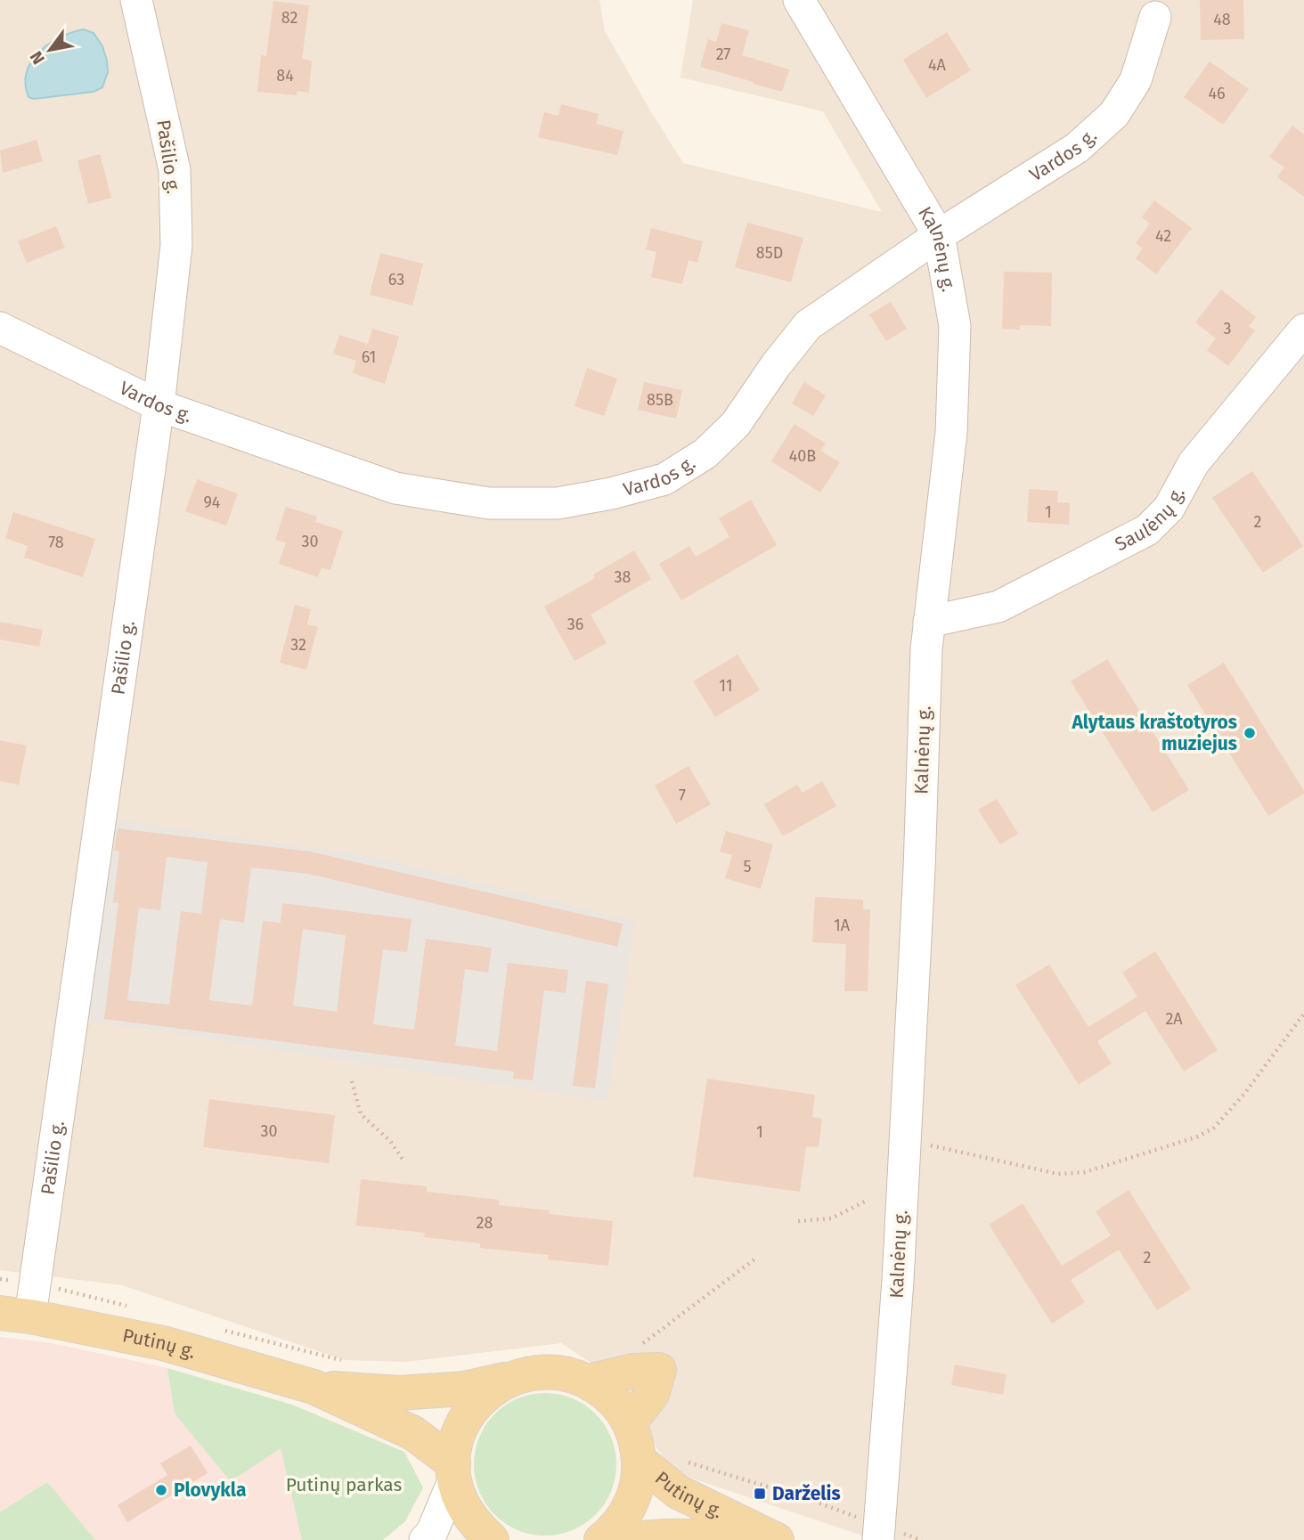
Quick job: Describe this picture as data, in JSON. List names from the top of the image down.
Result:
{
  "streets": {
    "main road": ["Putinų g."],
    "street": [
      "Vardos g.",
      "Pašilio g.",
      "Kalnėnų g.",
      "Saulėnų g."
    ]
  },
  "crossings": [
    ["Vardos g.", "Pašilio g."],
    ["Vardos g.", "Kalnėnų g."],
    ["Pašilio g.", "Putinų g."],
    ["Kalnėnų g.", "Saulėnų g."]
  ],
  "parks": ["Putinų parkas"],
  "places": {
    "other": ["Alytaus kraštotyros muziejus", "Plovykla"],
    "transit": ["Darželis"]
  },
  "house_numbers": [
    "82",
    "48",
    "27",
    "4A",
    "84",
    "46",
    "42",
    "85D",
    "63",
    "3",
    "61",
    "85B",
    "40B",
    "94",
    "1",
    "2",
    "30",
    "78",
    "38",
    "36",
    "32",
    "11",
    "7",
    "5",
    "1A",
    "2A",
    "30",
    "1",
    "28",
    "2"
  ],
  "north": "bottom left"
}
